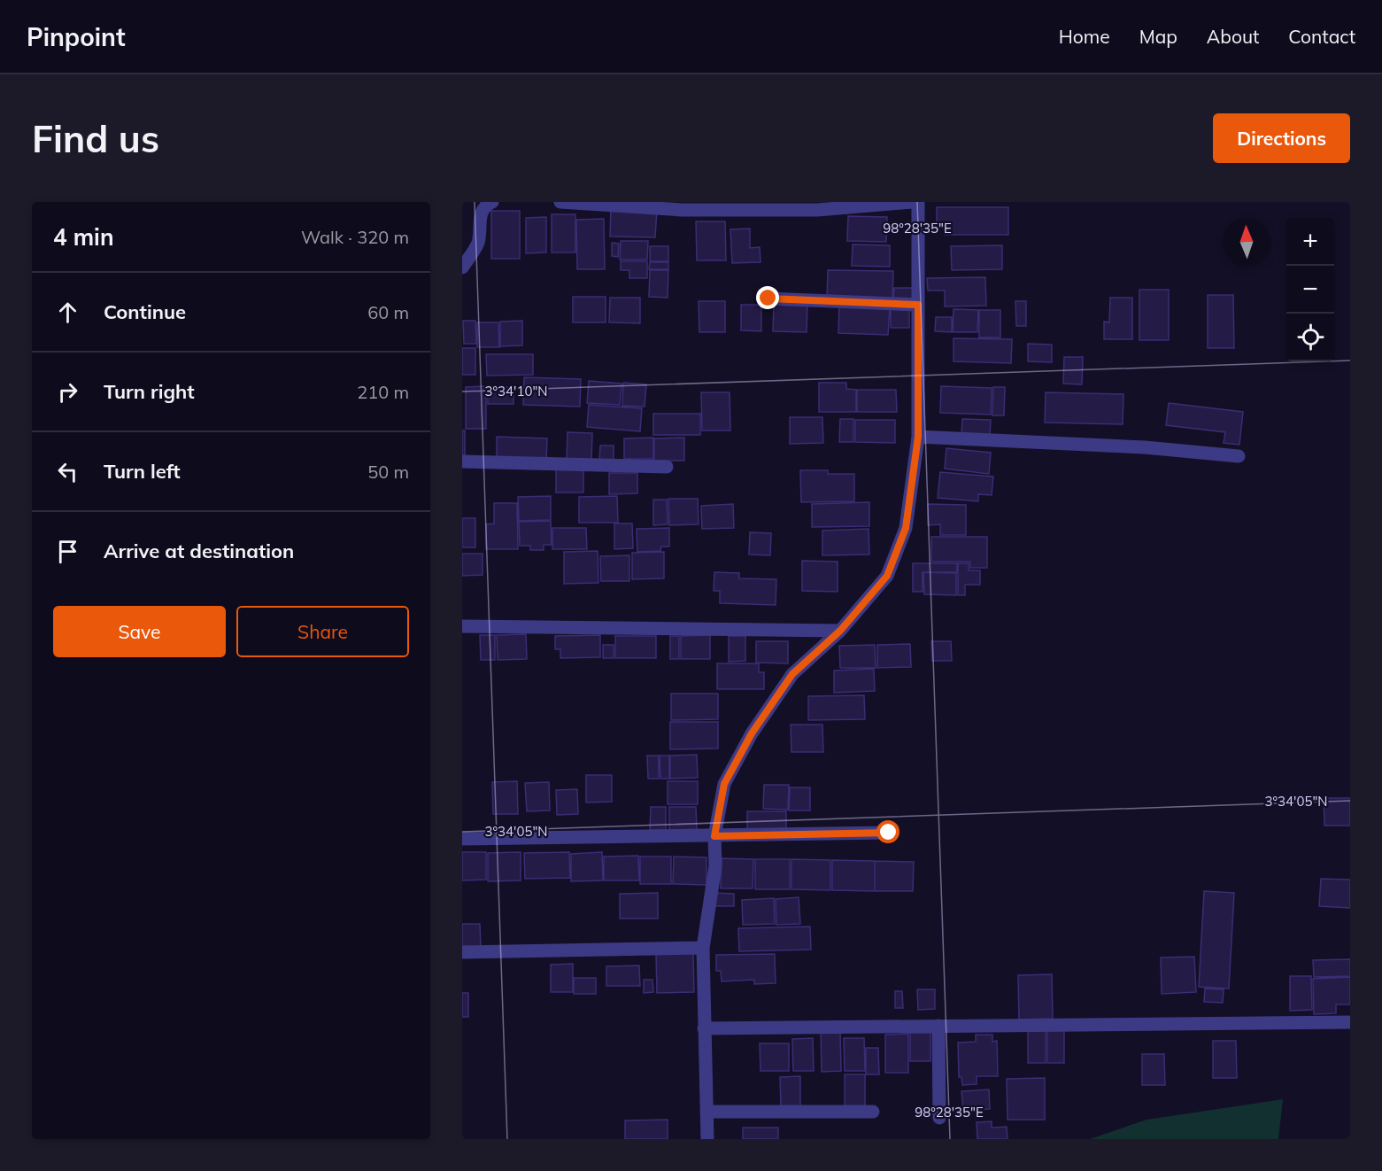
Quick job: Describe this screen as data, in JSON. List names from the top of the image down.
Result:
{
  "north": "top",
  "page": {
    "header": "Pinpoint",
    "nav": [
      "Home",
      "Map",
      "About",
      "Contact"
    ],
    "buttons": [
      "Directions",
      ["Save", "Share"]
    ],
    "title": "Find us",
    "heading": ["4 min", "Walk · 320 m"],
    "map_buttons": ["+", "−"],
    "list": [
      ["Continue", "60 m"],
      ["Turn right", "210 m"],
      ["Turn left", "50 m"],
      "Arrive at destination"
    ]
  },
  "coordinates": ["98°28'35\"E", "3°34'10\"N", "3°34'05\"N"]
}
